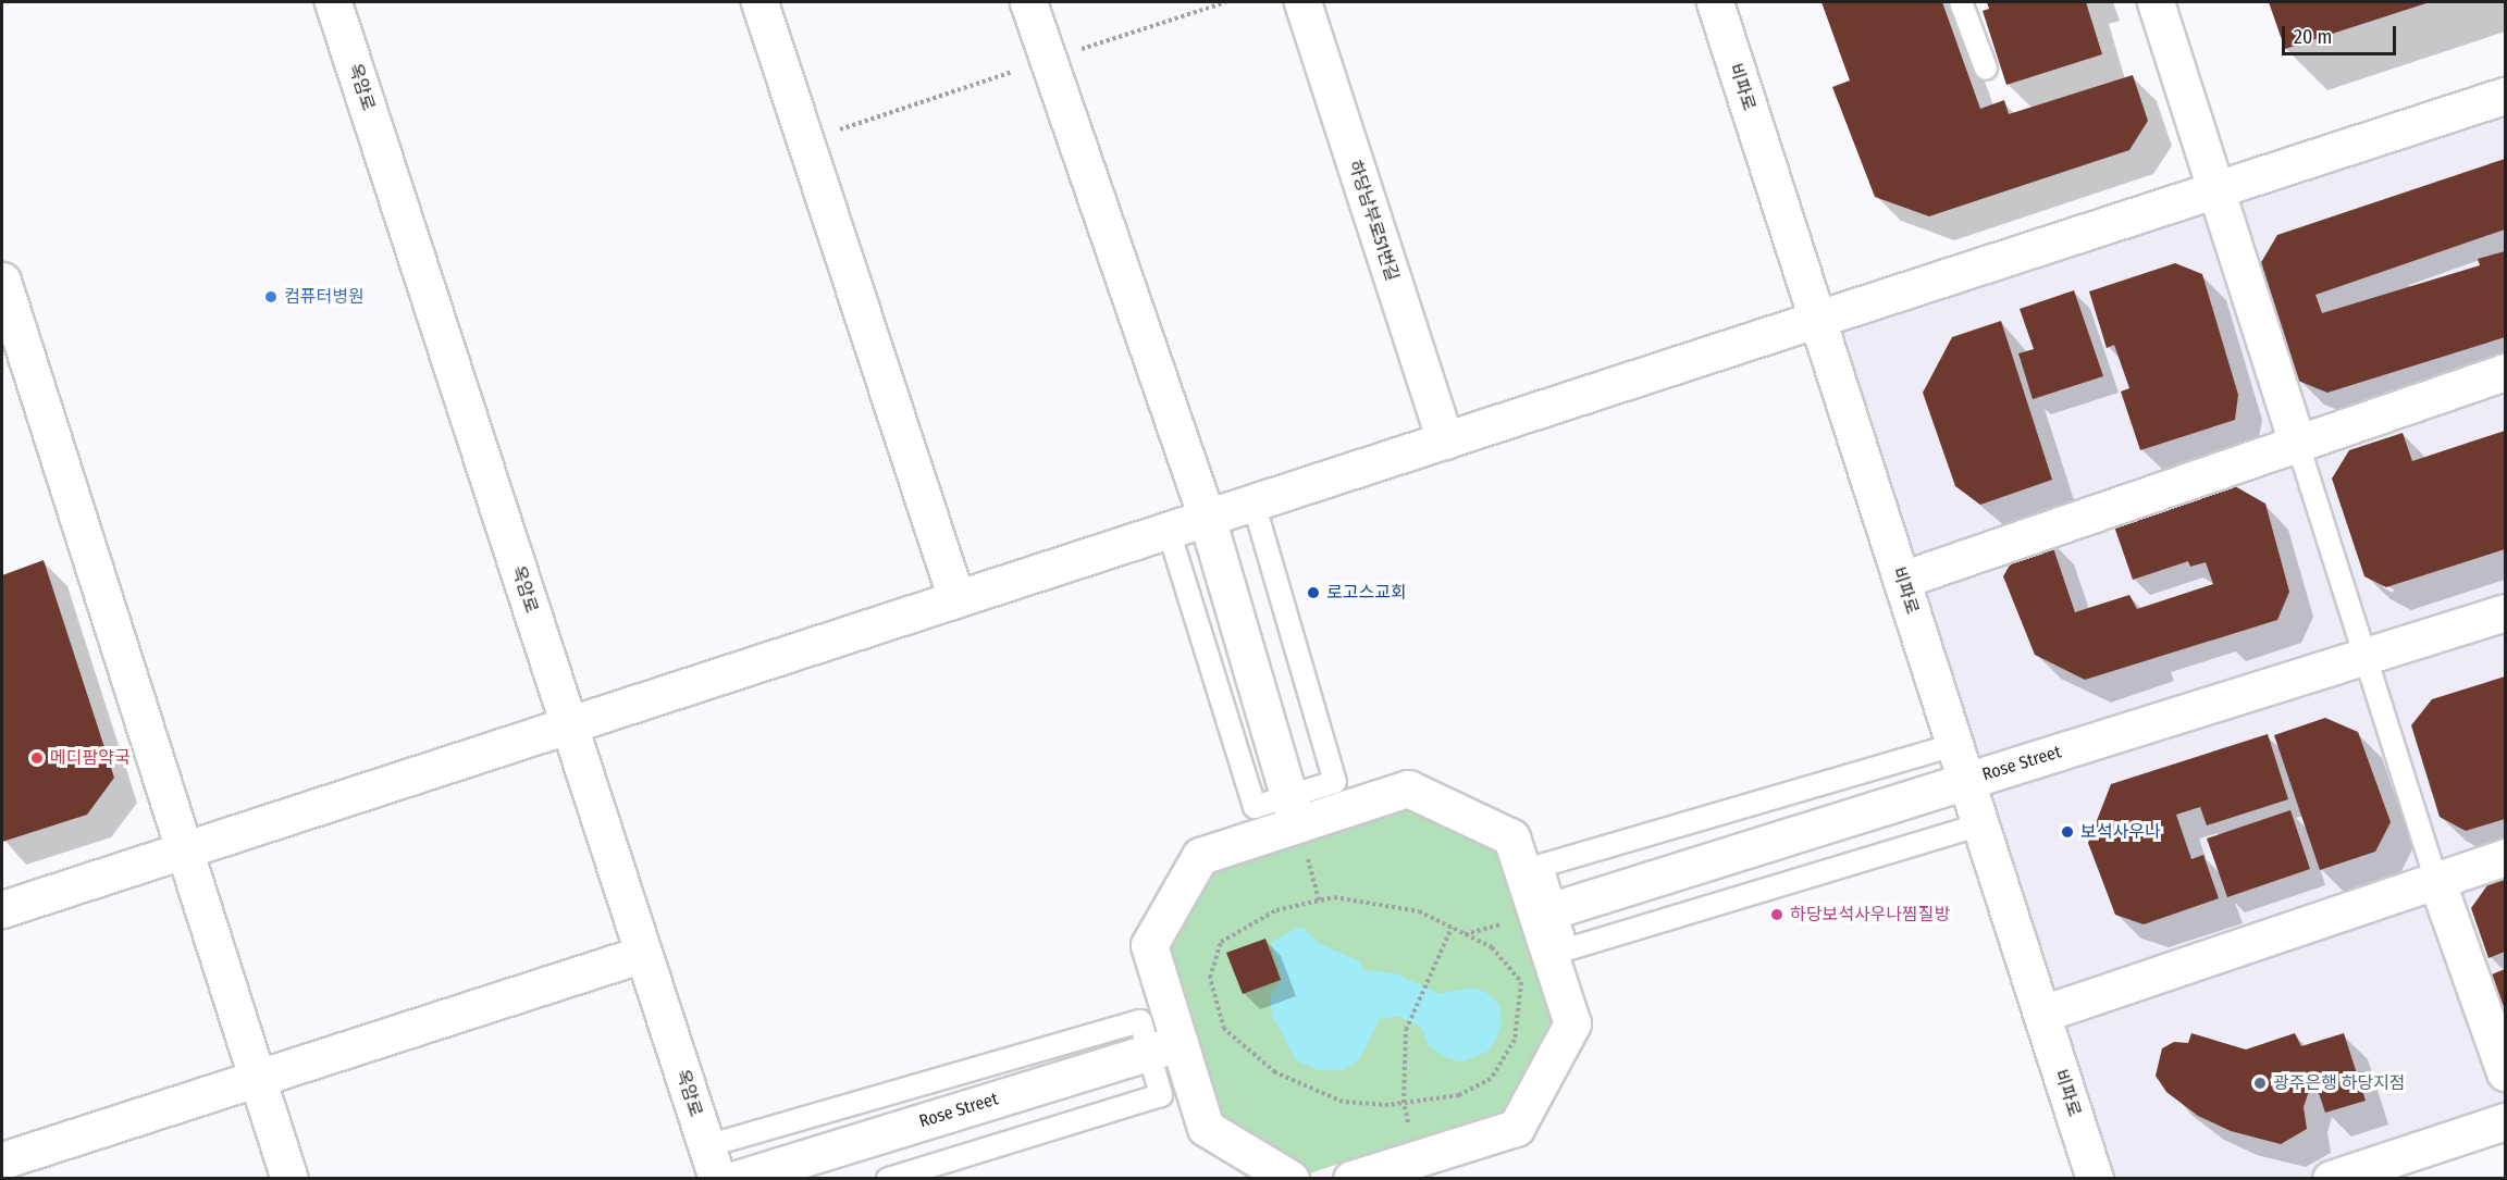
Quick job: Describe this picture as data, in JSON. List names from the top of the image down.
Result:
{
  "streets": {
    "street": [
      "옥암로",
      "비파로",
      "하당남부로51번길",
      "Rose Street"
    ]
  },
  "crossings": [
    ["비파로", "Rose Street"]
  ],
  "places": [
    "컴퓨터병원",
    "로고스교회",
    "메디팜약국",
    "보석사우나",
    "하당보석사우나찜질방",
    "광주은행 하당지점"
  ],
  "scale_bar": "20 m"
}
